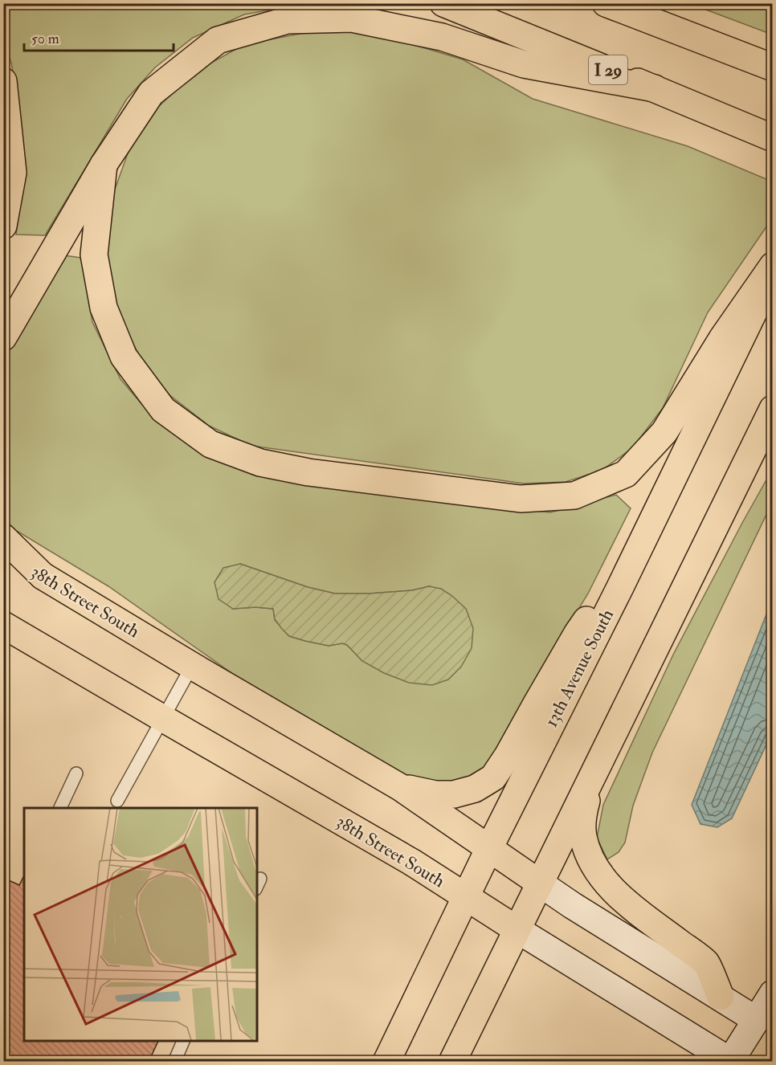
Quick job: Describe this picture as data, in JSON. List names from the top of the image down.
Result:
{
  "streets": {
    "main road": ["I 29", "38th Street South", "13th Avenue South"]
  },
  "crossings": [
    ["38th Street South", "13th Avenue South"]
  ],
  "scale_bar": "50 m"
}
